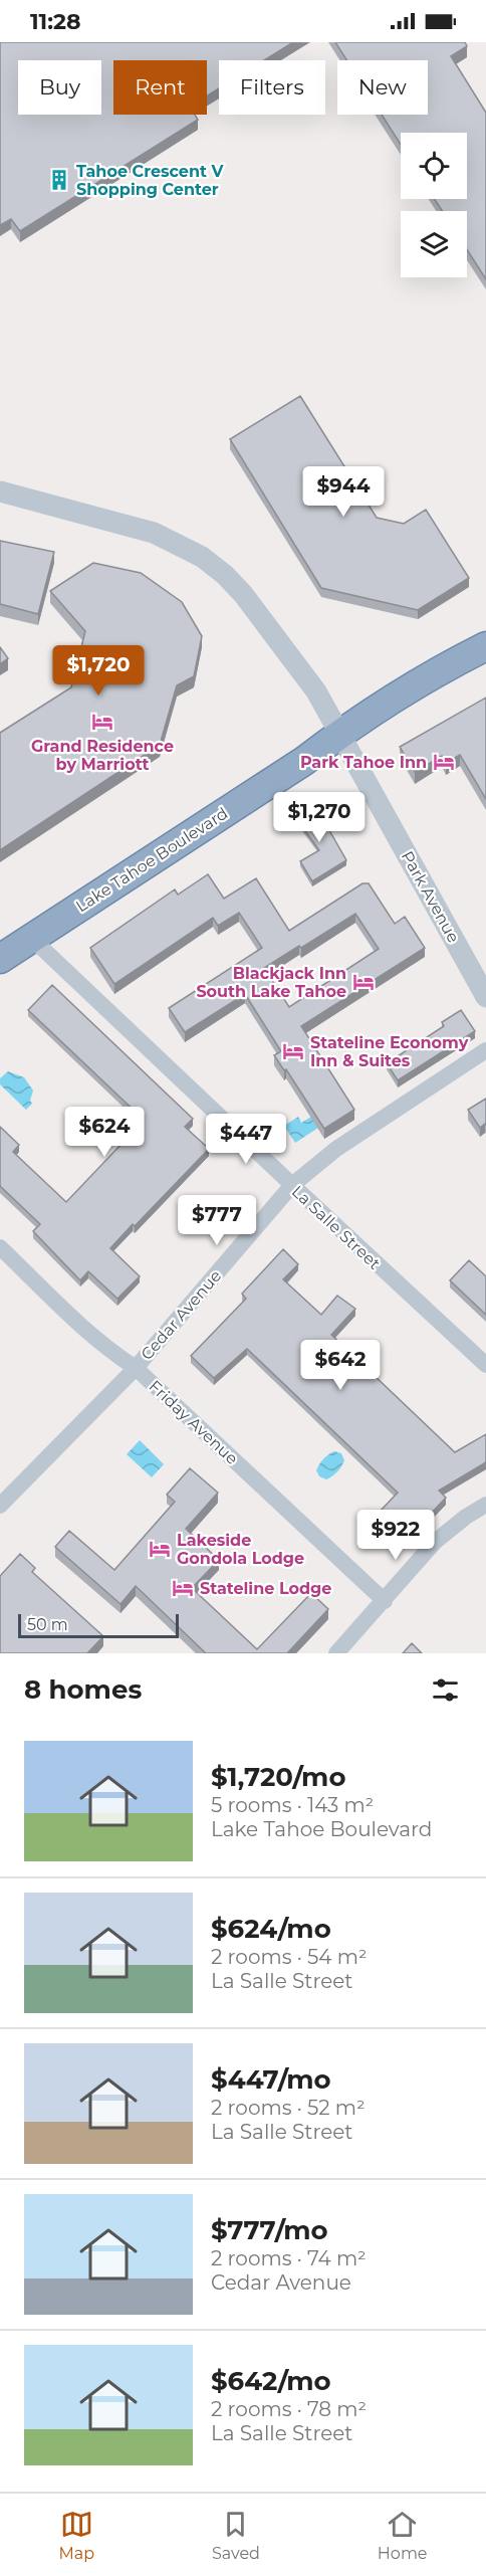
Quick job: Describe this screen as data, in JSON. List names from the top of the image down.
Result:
{
  "streets": {
    "highway": ["Lake Tahoe Boulevard"],
    "street": [
      "Park Avenue",
      "La Salle Street",
      "Cedar Avenue",
      "Friday Avenue"
    ]
  },
  "crossings": [
    ["Lake Tahoe Boulevard", "Park Avenue"],
    ["Lake Tahoe Boulevard", "La Salle Street"],
    ["La Salle Street", "Cedar Avenue"],
    ["Cedar Avenue", "Friday Avenue"]
  ],
  "places": {
    "building": ["Tahoe Crescent V Shopping Center"],
    "hotel": [
      "Grand Residence by Marriott",
      "Park Tahoe Inn",
      "Blackjack Inn South Lake Tahoe",
      "Stateline Economy Inn & Suites",
      "Lakeside Gondola Lodge",
      "Stateline Lodge"
    ]
  },
  "scale_bar": "50 m",
  "page": {
    "status": "11:28",
    "chip": [
      "Buy",
      "Rent",
      "Filters",
      "New"
    ],
    "price": [
      "$944",
      "$1,720",
      "$1,270",
      "$624",
      "$447",
      "$777",
      "$642",
      "$922"
    ],
    "scale": "50 m",
    "heading": "8 homes",
    "list": [
      {
        "name": "$1,720/mo",
        "note": "5 rooms · 143 m² · Lake Tahoe Boulevard"
      },
      {
        "name": "$624/mo",
        "note": "2 rooms · 54 m² · La Salle Street"
      },
      {
        "name": "$447/mo",
        "note": "2 rooms · 52 m² · La Salle Street"
      },
      {
        "name": "$777/mo",
        "note": "2 rooms · 74 m² · Cedar Avenue"
      },
      {
        "name": "$642/mo",
        "note": "2 rooms · 78 m² · La Salle Street"
      }
    ],
    "tabs": ["Map", "Saved", "Home"]
  }
}
